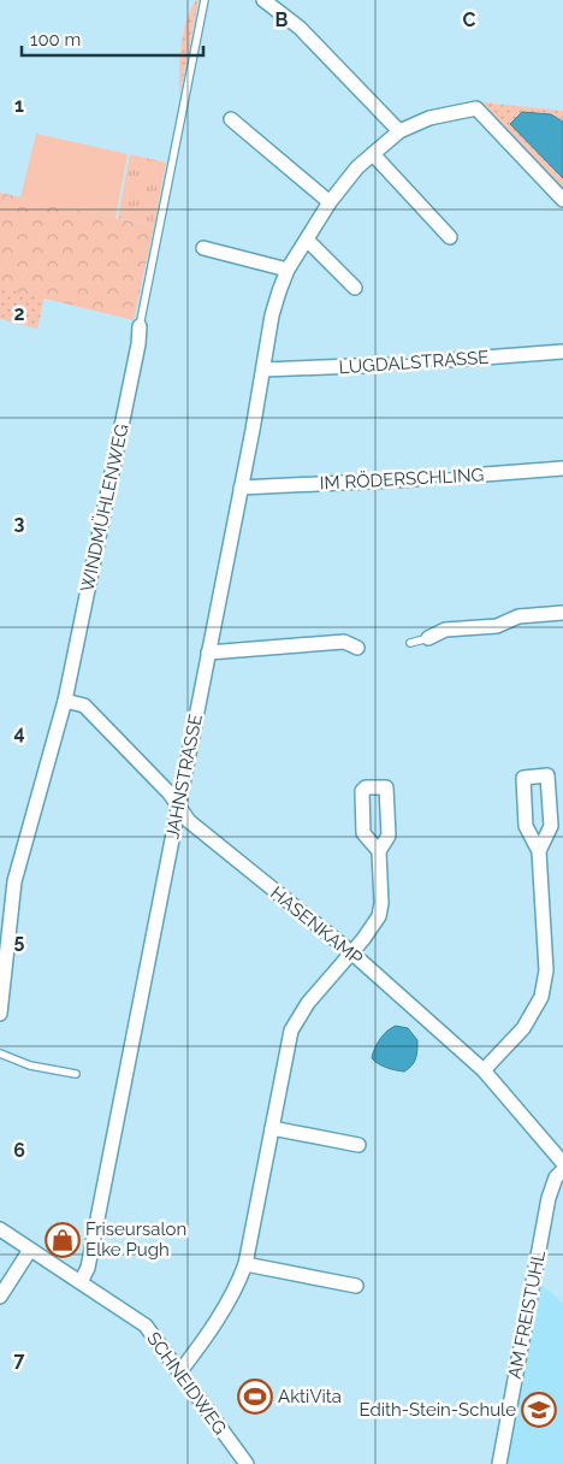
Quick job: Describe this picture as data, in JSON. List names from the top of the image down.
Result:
{
  "streets": {
    "street": [
      "LUGDALSTRASSE",
      "IM RÖDERSCHLING",
      "WINDMÜHLENWEG",
      "JAHNSTRASSE",
      "HASENKAMP",
      "AM FREISTUHL",
      "SCHNEIDWEG"
    ]
  },
  "crossings": [
    ["LUGDALSTRASSE", "JAHNSTRASSE"],
    ["IM RÖDERSCHLING", "JAHNSTRASSE"],
    ["WINDMÜHLENWEG", "HASENKAMP"],
    ["JAHNSTRASSE", "HASENKAMP"],
    ["JAHNSTRASSE", "SCHNEIDWEG"]
  ],
  "places": {
    "shop": ["Friseursalon Elke Pugh"],
    "sports": ["AktiVita"],
    "school or university": ["Edith-Stein-Schule"]
  },
  "scale_bar": "100 m",
  "grid": {
    "columns": ["B", "C"],
    "rows": [
      "1",
      "2",
      "3",
      "4",
      "5",
      "6",
      "7"
    ]
  }
}
